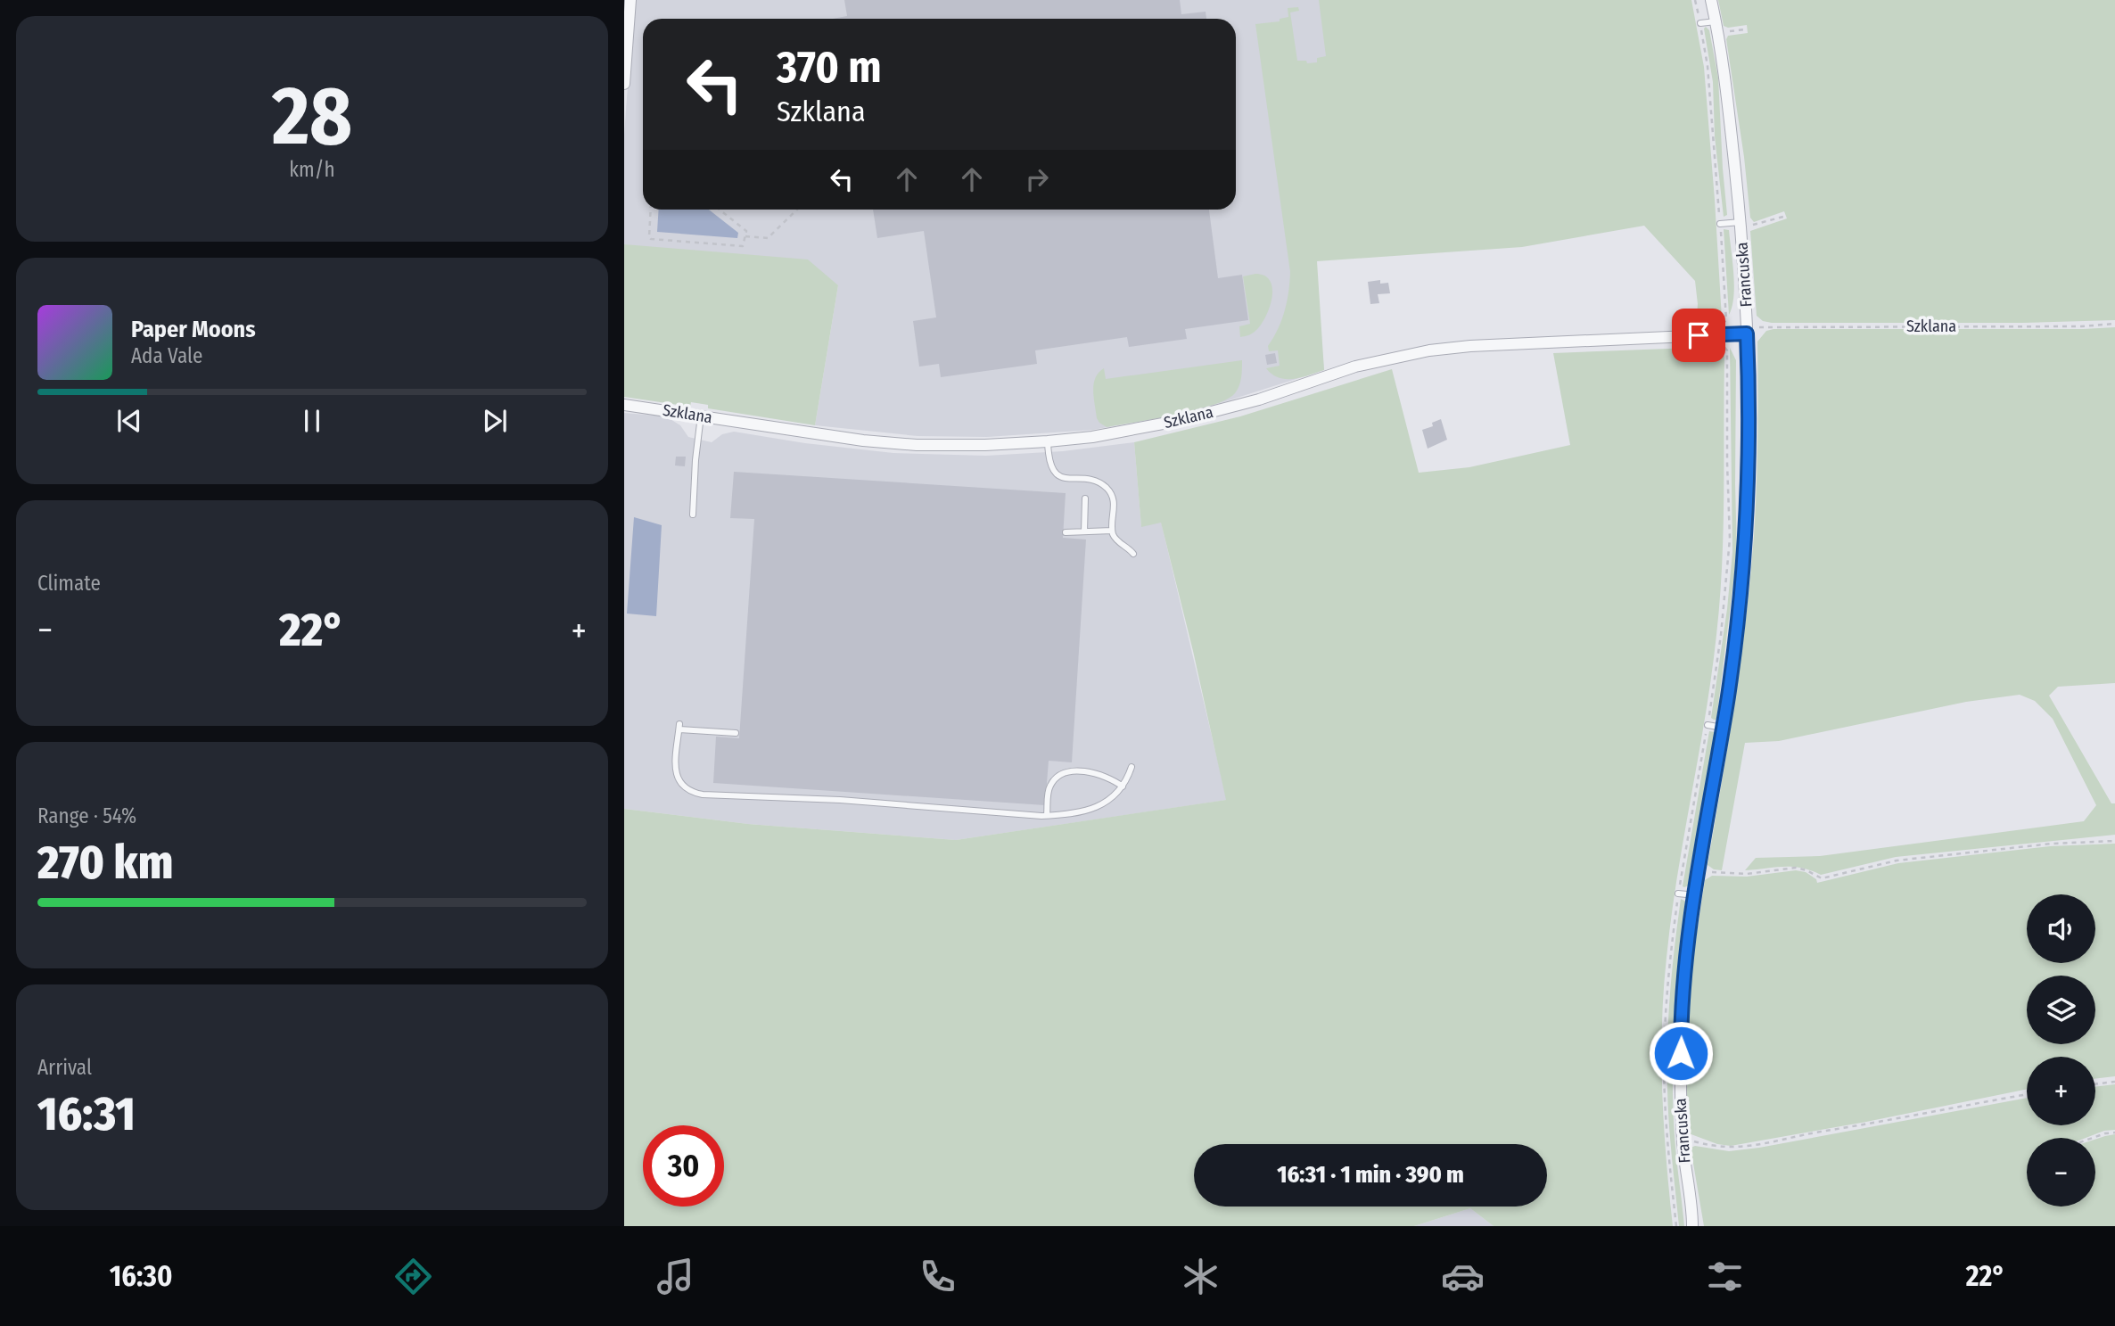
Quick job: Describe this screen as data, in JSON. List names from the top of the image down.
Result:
{
  "streets": {
    "street": ["Francuska", "Szklana"]
  },
  "crossings": [
    ["Francuska", "Szklana"]
  ],
  "page": {
    "tile": [
      ["28", "km/h"],
      "Climate",
      ["Range · 54%", "270 km"],
      ["Arrival", "16:31"]
    ],
    "turn": ["370 m", "Szklana"],
    "song": ["Paper Moons", "Ada Vale"],
    "heat": ["−", "22°", "+"],
    "map_buttons": ["+", "−"],
    "limit": "30",
    "trip": "16:31 · 1 min · 390 m",
    "tabs": ["16:30", "22°"]
  }
}
